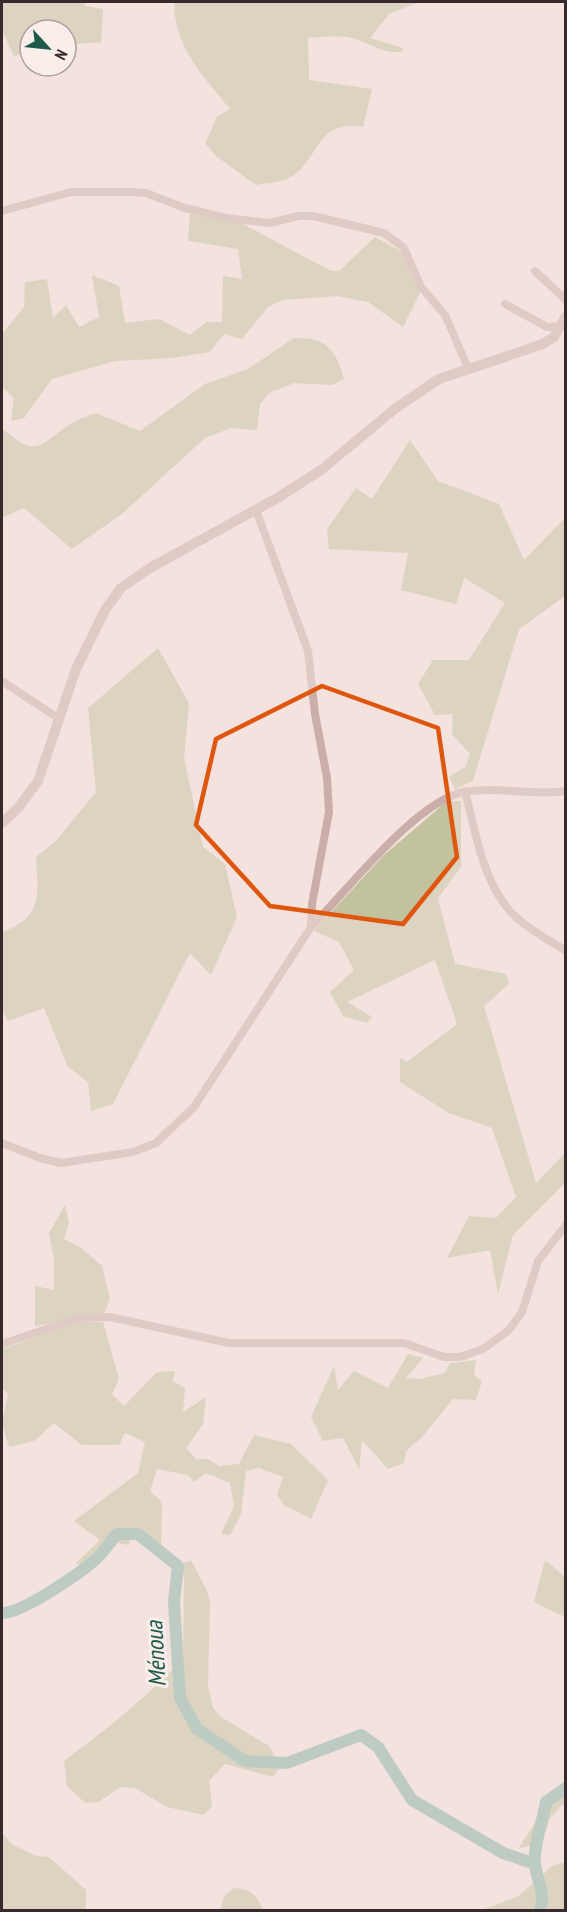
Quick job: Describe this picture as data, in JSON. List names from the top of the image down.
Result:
{
  "water": ["Ménoua"],
  "north": "bottom right"
}
